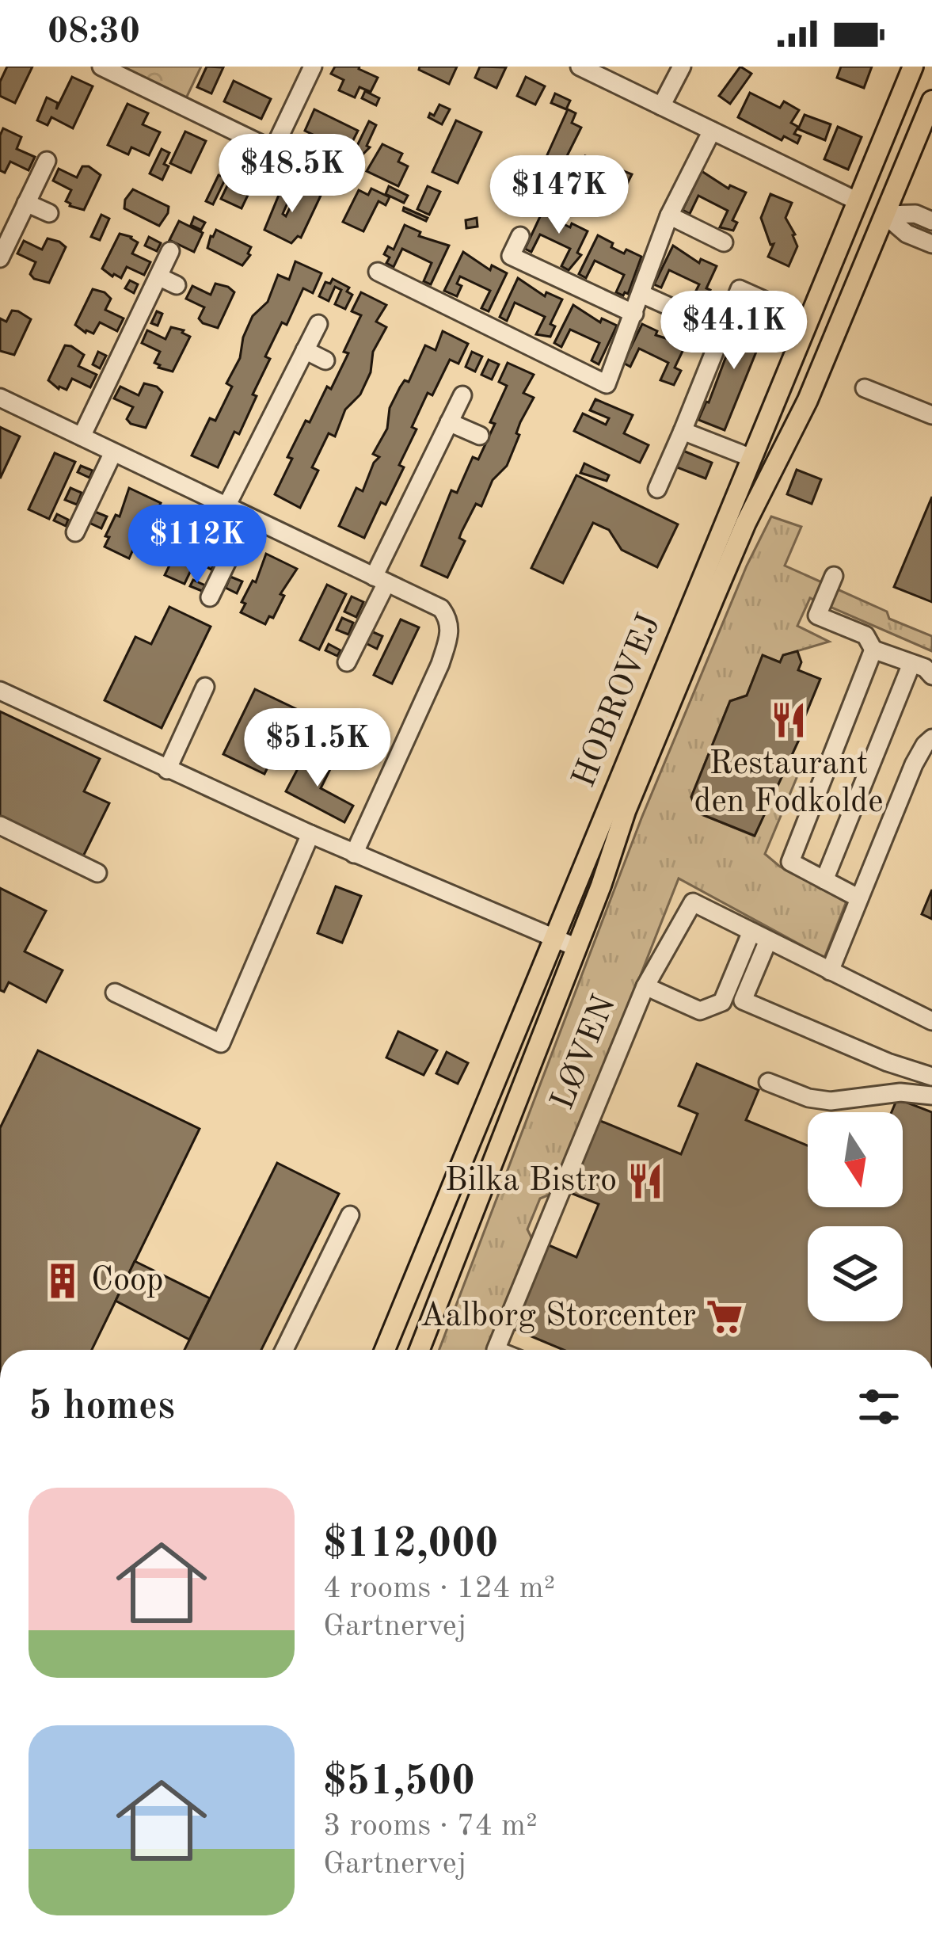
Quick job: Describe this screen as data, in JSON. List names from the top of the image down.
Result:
{
  "streets": {
    "main road": ["HOBROVEJ"],
    "street": ["LØVEN"]
  },
  "places": {
    "restaurant": ["Restaurant den Fodkolde", "Bilka Bistro"],
    "building": ["Coop"],
    "supermarket": ["Aalborg Storcenter"]
  },
  "north": "bottom",
  "page": {
    "status": "08:30",
    "price": [
      "$48.5K",
      "$147K",
      "$44.1K",
      "$112K",
      "$51.5K"
    ],
    "heading": "5 homes",
    "list": [
      {
        "name": "$112,000",
        "note": "4 rooms · 124 m² · Gartnervej"
      },
      {
        "name": "$51,500",
        "note": "3 rooms · 74 m² · Gartnervej"
      }
    ]
  }
}
